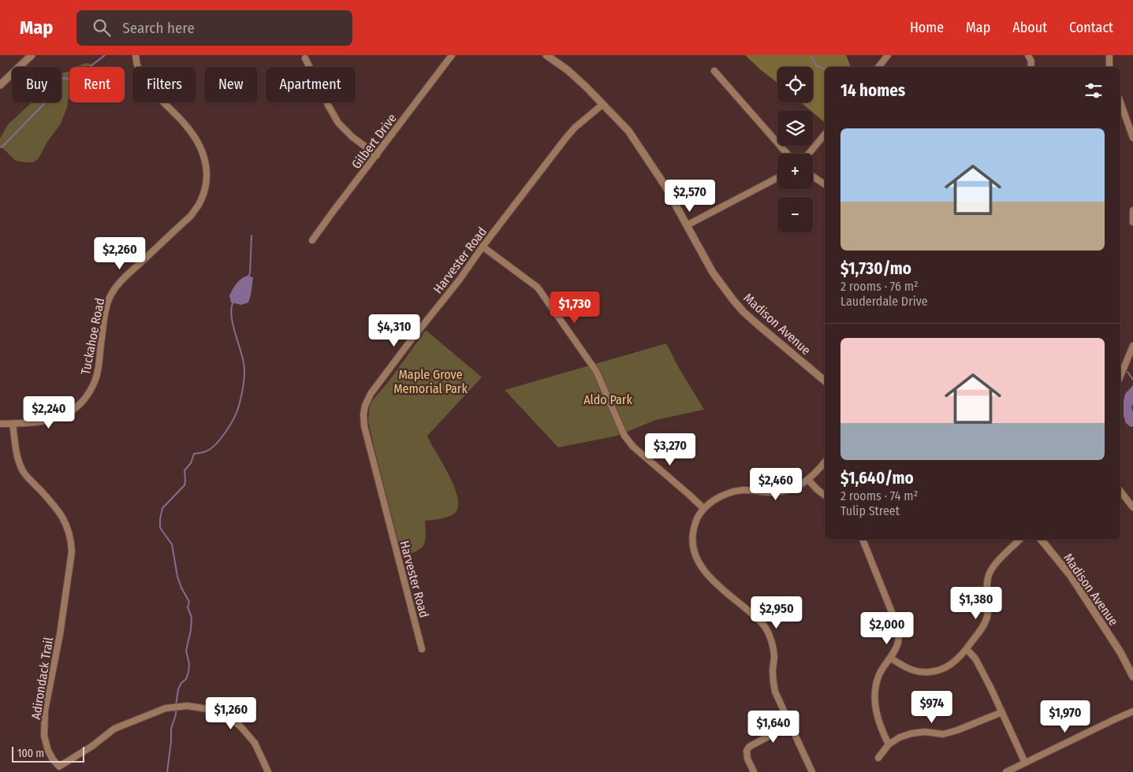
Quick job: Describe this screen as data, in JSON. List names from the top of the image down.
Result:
{
  "streets": {
    "street": [
      "Gilbert Drive",
      "Harvester Road",
      "Madison Avenue",
      "Tuckahoe Road",
      "Adirondack Trail"
    ]
  },
  "crossings": [
    ["Harvester Road", "Madison Avenue"],
    ["Tuckahoe Road", "Adirondack Trail"]
  ],
  "parks": ["Maple Grove Memorial Park", "Aldo Park"],
  "scale_bar": "100 m",
  "page": {
    "header": "Map",
    "search": "Search here",
    "nav": [
      "Home",
      "Map",
      "About",
      "Contact"
    ],
    "map_buttons": ["+", "−"],
    "chip": [
      "Buy",
      "Rent",
      "Filters",
      "New",
      "Apartment"
    ],
    "heading": "14 homes",
    "list": [
      {
        "name": "$1,730/mo",
        "note": "2 rooms · 76 m² · Lauderdale Drive"
      },
      {
        "name": "$1,640/mo",
        "note": "2 rooms · 74 m² · Tulip Street"
      }
    ],
    "price": [
      "$2,570",
      "$2,260",
      "$1,730",
      "$4,310",
      "$2,240",
      "$3,270",
      "$2,460",
      "$1,380",
      "$2,950",
      "$2,000",
      "$974",
      "$1,260",
      "$1,970",
      "$1,640"
    ],
    "scale": "100 m"
  }
}
